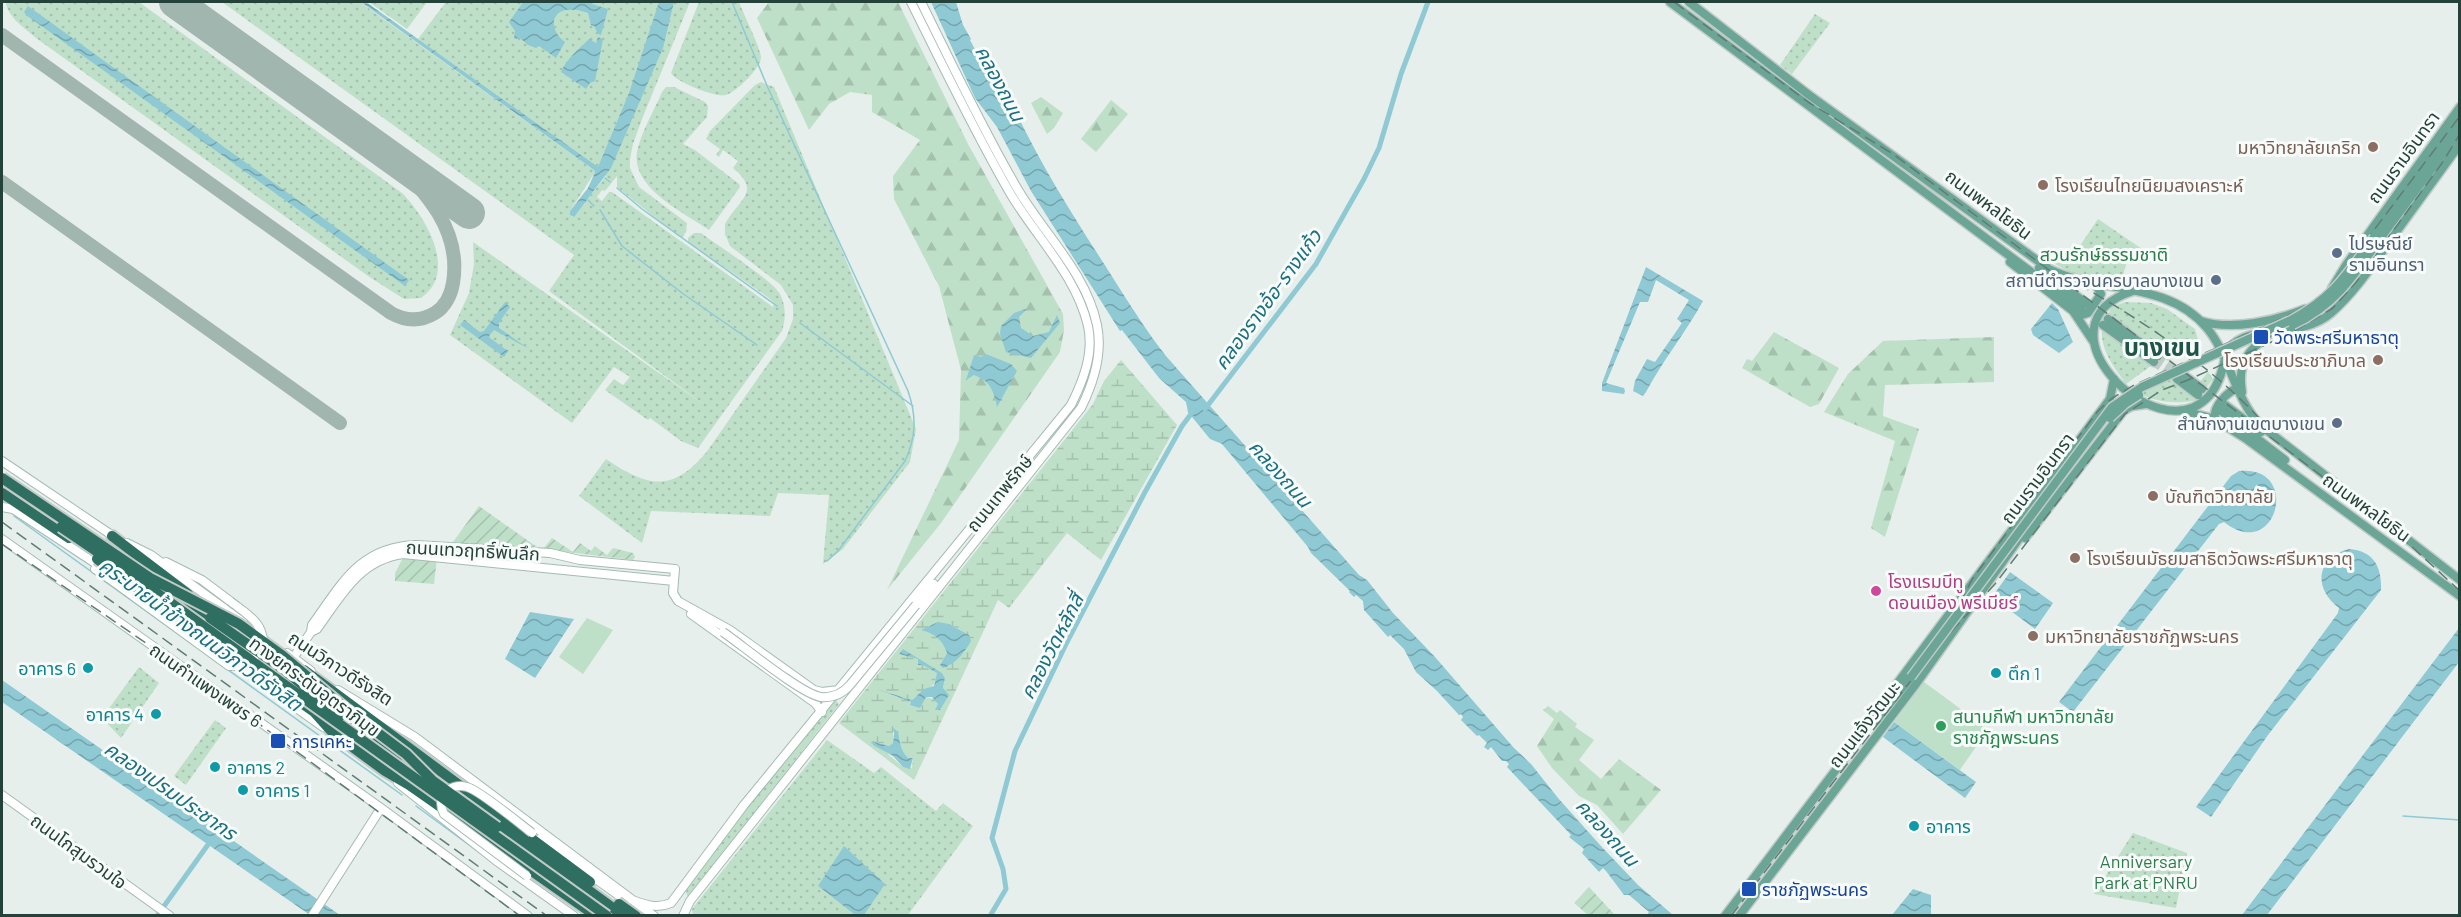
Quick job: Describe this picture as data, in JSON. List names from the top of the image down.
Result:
{
  "streets": {
    "highway": ["ทางยกระดับอุตราภิมุข"],
    "main road": [
      "ถนนรามอินทรา",
      "ถนนพหลโยธิน",
      "ถนนเทพรักษ์",
      "ถนนเทวฤทธิ์พันลึก",
      "ถนนวิภาวดีรังสิต",
      "ถนนกำแพงเพชร 6",
      "ถนนแจ้งวัฒนะ",
      "ถนนโกสุมรวมใจ"
    ]
  },
  "crossings": [
    ["ถนนรามอินทรา", "ถนนพหลโยธิน"],
    ["ถนนรามอินทรา", "ถนนแจ้งวัฒนะ"],
    ["ถนนพหลโยธิน", "ถนนแจ้งวัฒนะ"],
    ["ถนนเทพรักษ์", "ถนนวิภาวดีรังสิต"],
    ["ถนนเทวฤทธิ์พันลึก", "ถนนวิภาวดีรังสิต"]
  ],
  "districts": ["บางเขน"],
  "water": [
    "คลองถนน",
    "คลองรางอ้อ-รางแก้ว",
    "คูระบายน้ำข้างถนนวิภาวดีรังสิต",
    "คลองวัดหลักสี่",
    "คลองเปรมประชากร"
  ],
  "parks": ["สวนรักษ์ธรรมชาติ", "Anniversary Park at PNRU"],
  "places": {
    "other": [
      "มหาวิทยาลัยเกริก",
      "โรงเรียนไทยนิยมสงเคราะห์",
      "ไปรษณีย์ รามอินทรา",
      "สถานีตำรวจนครบาลบางเขน",
      "โรงเรียนประชาภิบาล",
      "สำนักงานเขตบางเขน",
      "บัณฑิตวิทยาลัย",
      "โรงเรียนมัธยมสาธิตวัดพระศรีมหาธาตุ",
      "โรงแรมบีทู ดอนเมือง พรีเมียร์",
      "มหาวิทยาลัยราชภัฏพระนคร",
      "อาคาร 6",
      "ตึก 1",
      "อาคาร 4",
      "สนามกีฬา มหาวิทยาลัย ราชภัฎพระนคร",
      "อาคาร 2",
      "อาคาร 1",
      "อาคาร"
    ],
    "transit": ["วัดพระศรีมหาธาตุ", "การเคหะ", "ราชภัฏพระนคร"]
  }
}
